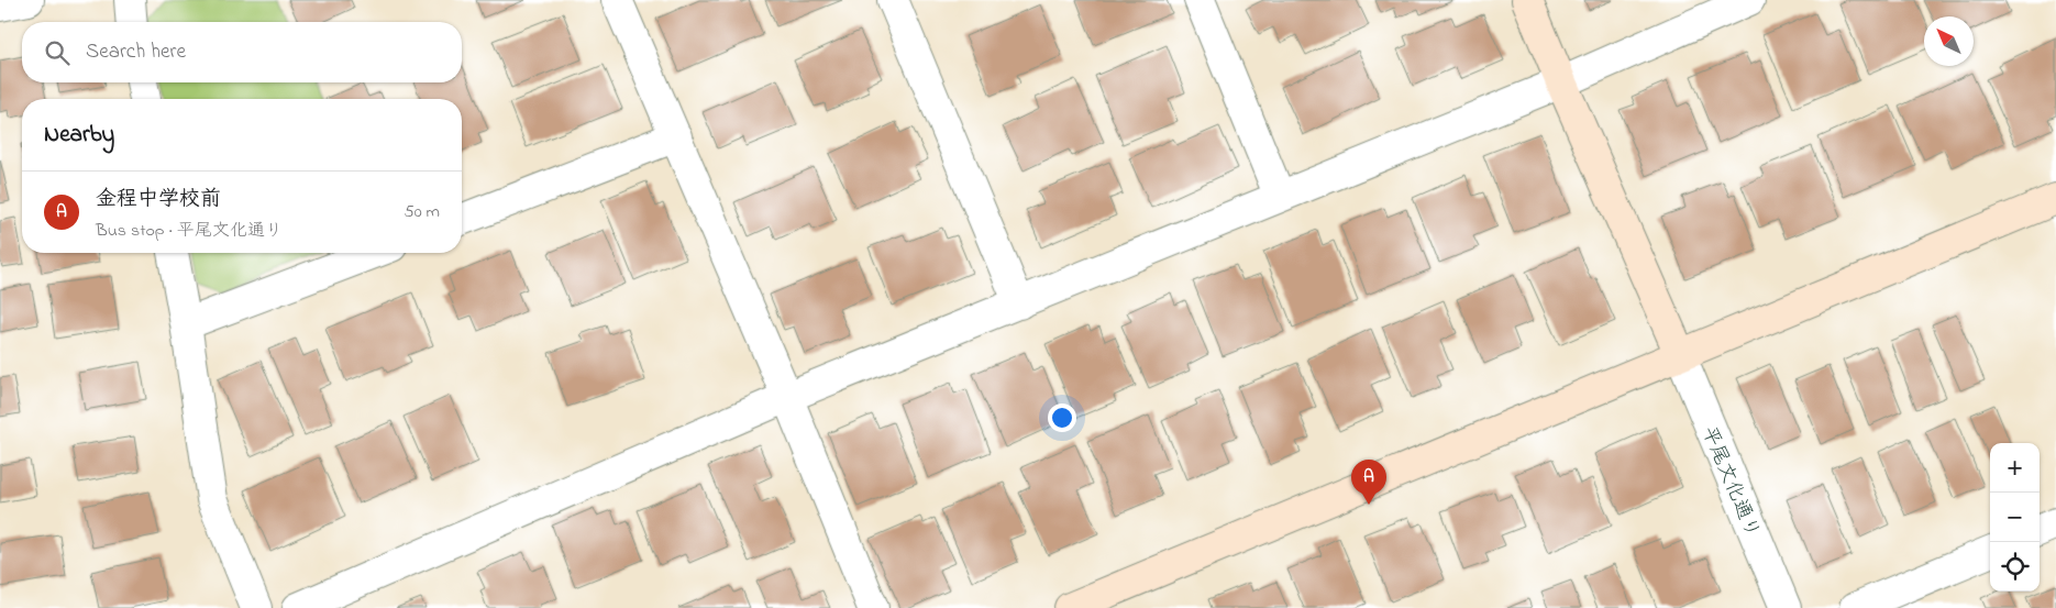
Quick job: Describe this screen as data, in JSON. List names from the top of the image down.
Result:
{
  "streets": {
    "street": ["平尾文化通り"]
  },
  "north": "top left",
  "page": {
    "search": "Search here",
    "heading": "Nearby",
    "list": [
      {
        "mark": "A",
        "name": "金程中学校前",
        "note": "Bus stop · 平尾文化通り",
        "value": "50 m"
      }
    ],
    "map_buttons": ["+", "−"],
    "pins": "A"
  }
}
